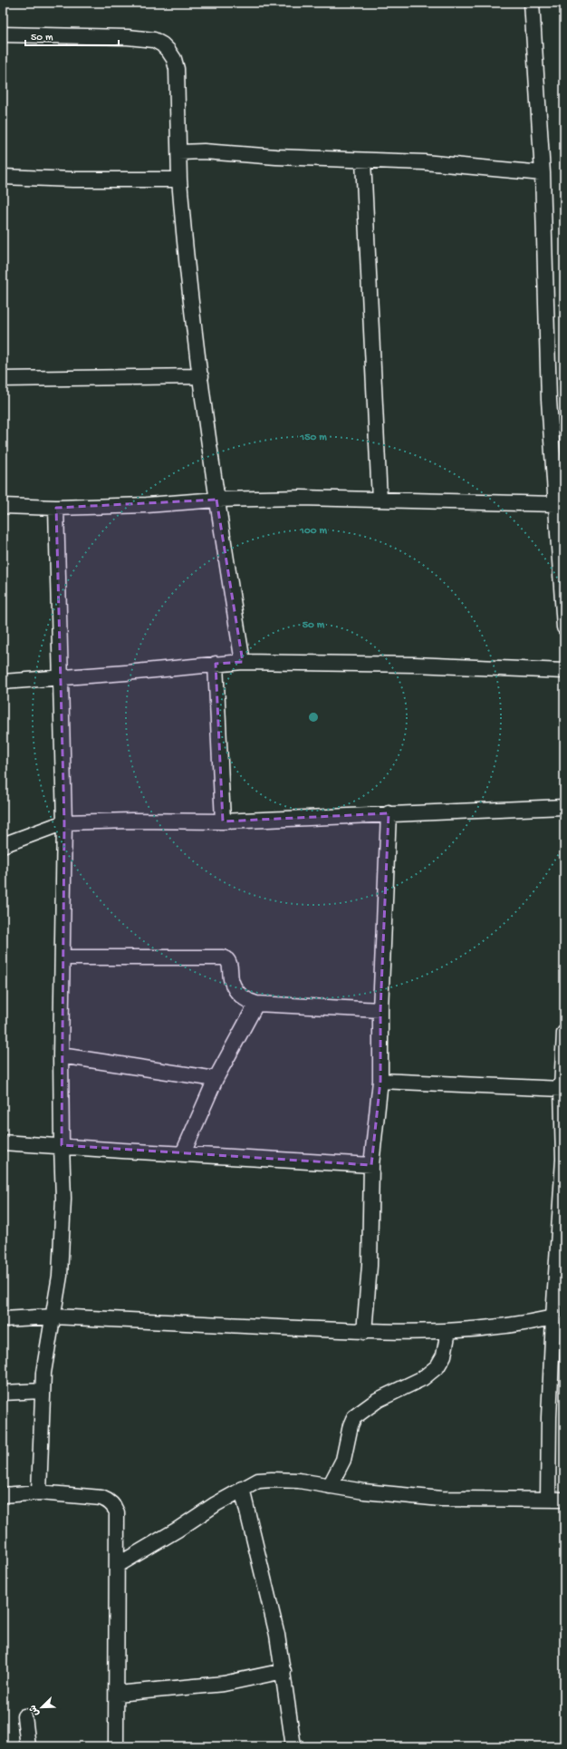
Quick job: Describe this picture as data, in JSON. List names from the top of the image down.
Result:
{
  "scale_bar": "50 m",
  "north": "bottom left",
  "rings": ["150 m", "100 m", "50 m"]
}
